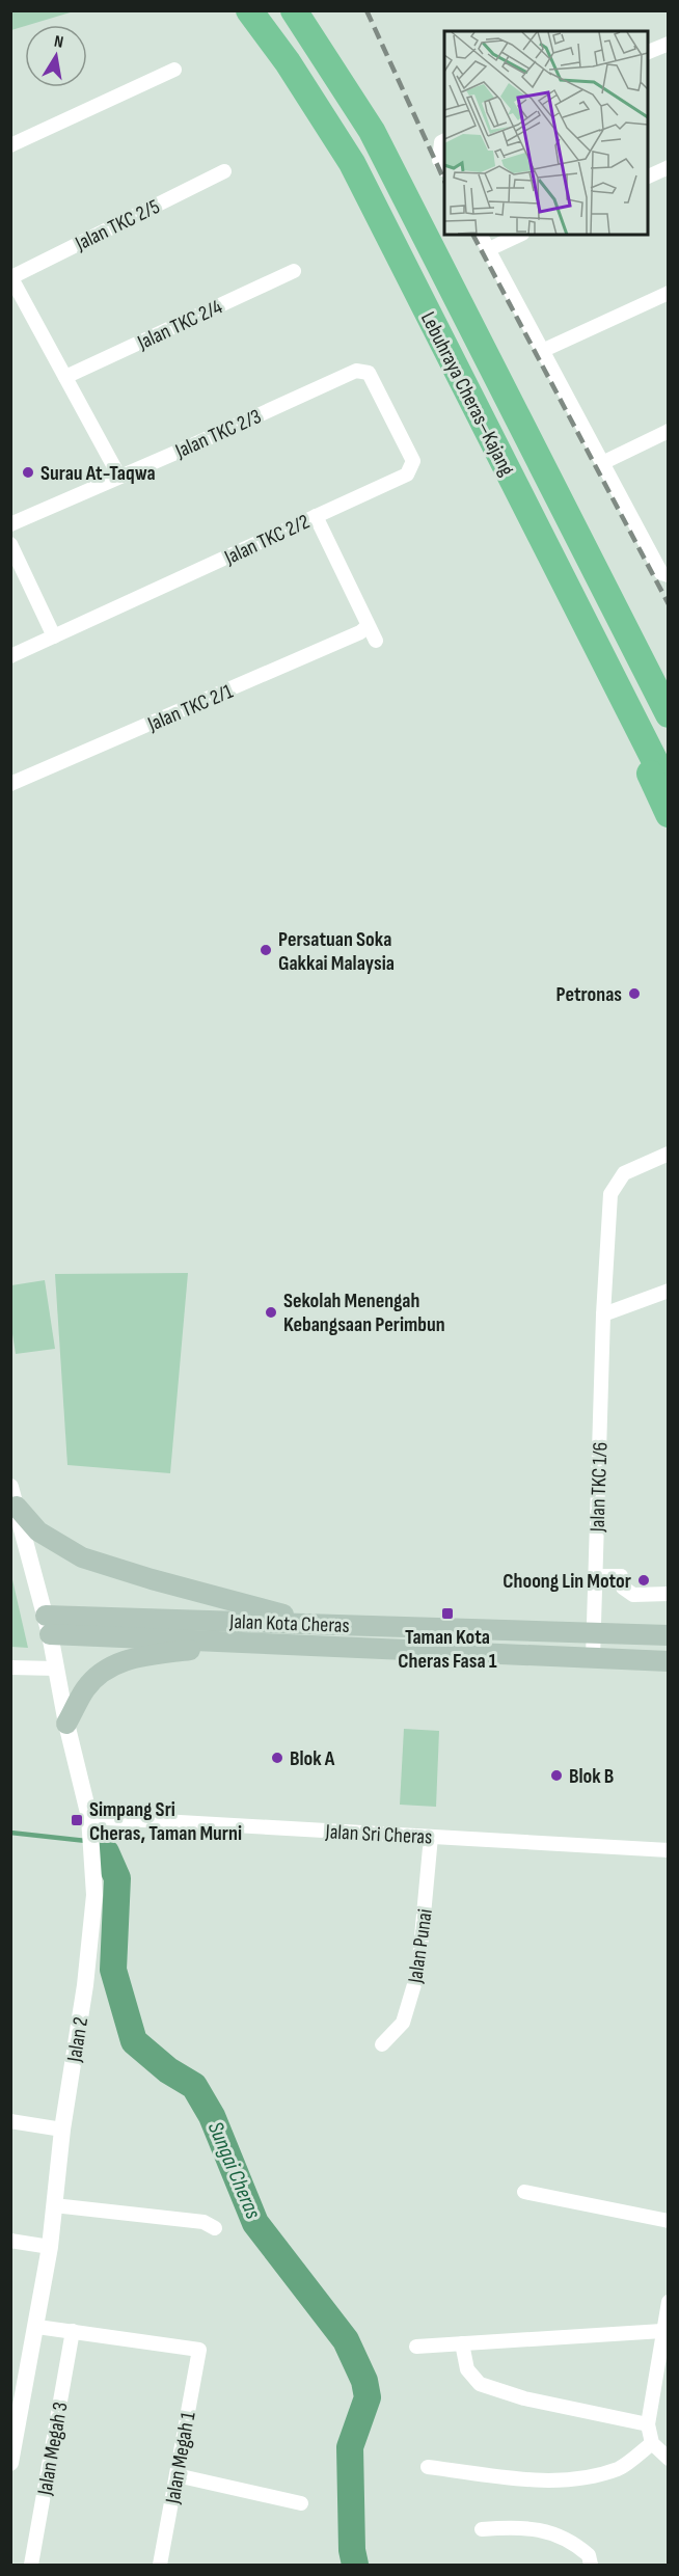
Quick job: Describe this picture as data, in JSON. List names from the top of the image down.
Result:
{
  "streets": {
    "highway": ["Lebuhraya Cheras–Kajang"],
    "main road": ["Jalan Kota Cheras"],
    "street": [
      "Jalan TKC 2/5",
      "Jalan TKC 2/4",
      "Jalan TKC 2/3",
      "Jalan TKC 2/2",
      "Jalan TKC 2/1",
      "Jalan TKC 1/6",
      "Jalan Sri Cheras",
      "Jalan Punai",
      "Jalan 2",
      "Jalan Megah 3",
      "Jalan Megah 1"
    ]
  },
  "crossings": [
    ["Jalan TKC 2/3", "Jalan TKC 2/2"],
    ["Jalan TKC 1/6", "Jalan Kota Cheras"],
    ["Jalan Kota Cheras", "Jalan 2"],
    ["Jalan Sri Cheras", "Jalan Punai"],
    ["Jalan Sri Cheras", "Jalan 2"],
    ["Jalan Megah 3", "Jalan Megah 1"]
  ],
  "water": ["Sungai Cheras"],
  "places": {
    "other": [
      "Surau At-Taqwa",
      "Persatuan Soka Gakkai Malaysia",
      "Petronas",
      "Sekolah Menengah Kebangsaan Perimbun",
      "Choong Lin Motor",
      "Blok A",
      "Blok B"
    ],
    "transit": ["Taman Kota Cheras Fasa 1", "Simpang Sri Cheras, Taman Murni"]
  },
  "north": "top"
}
